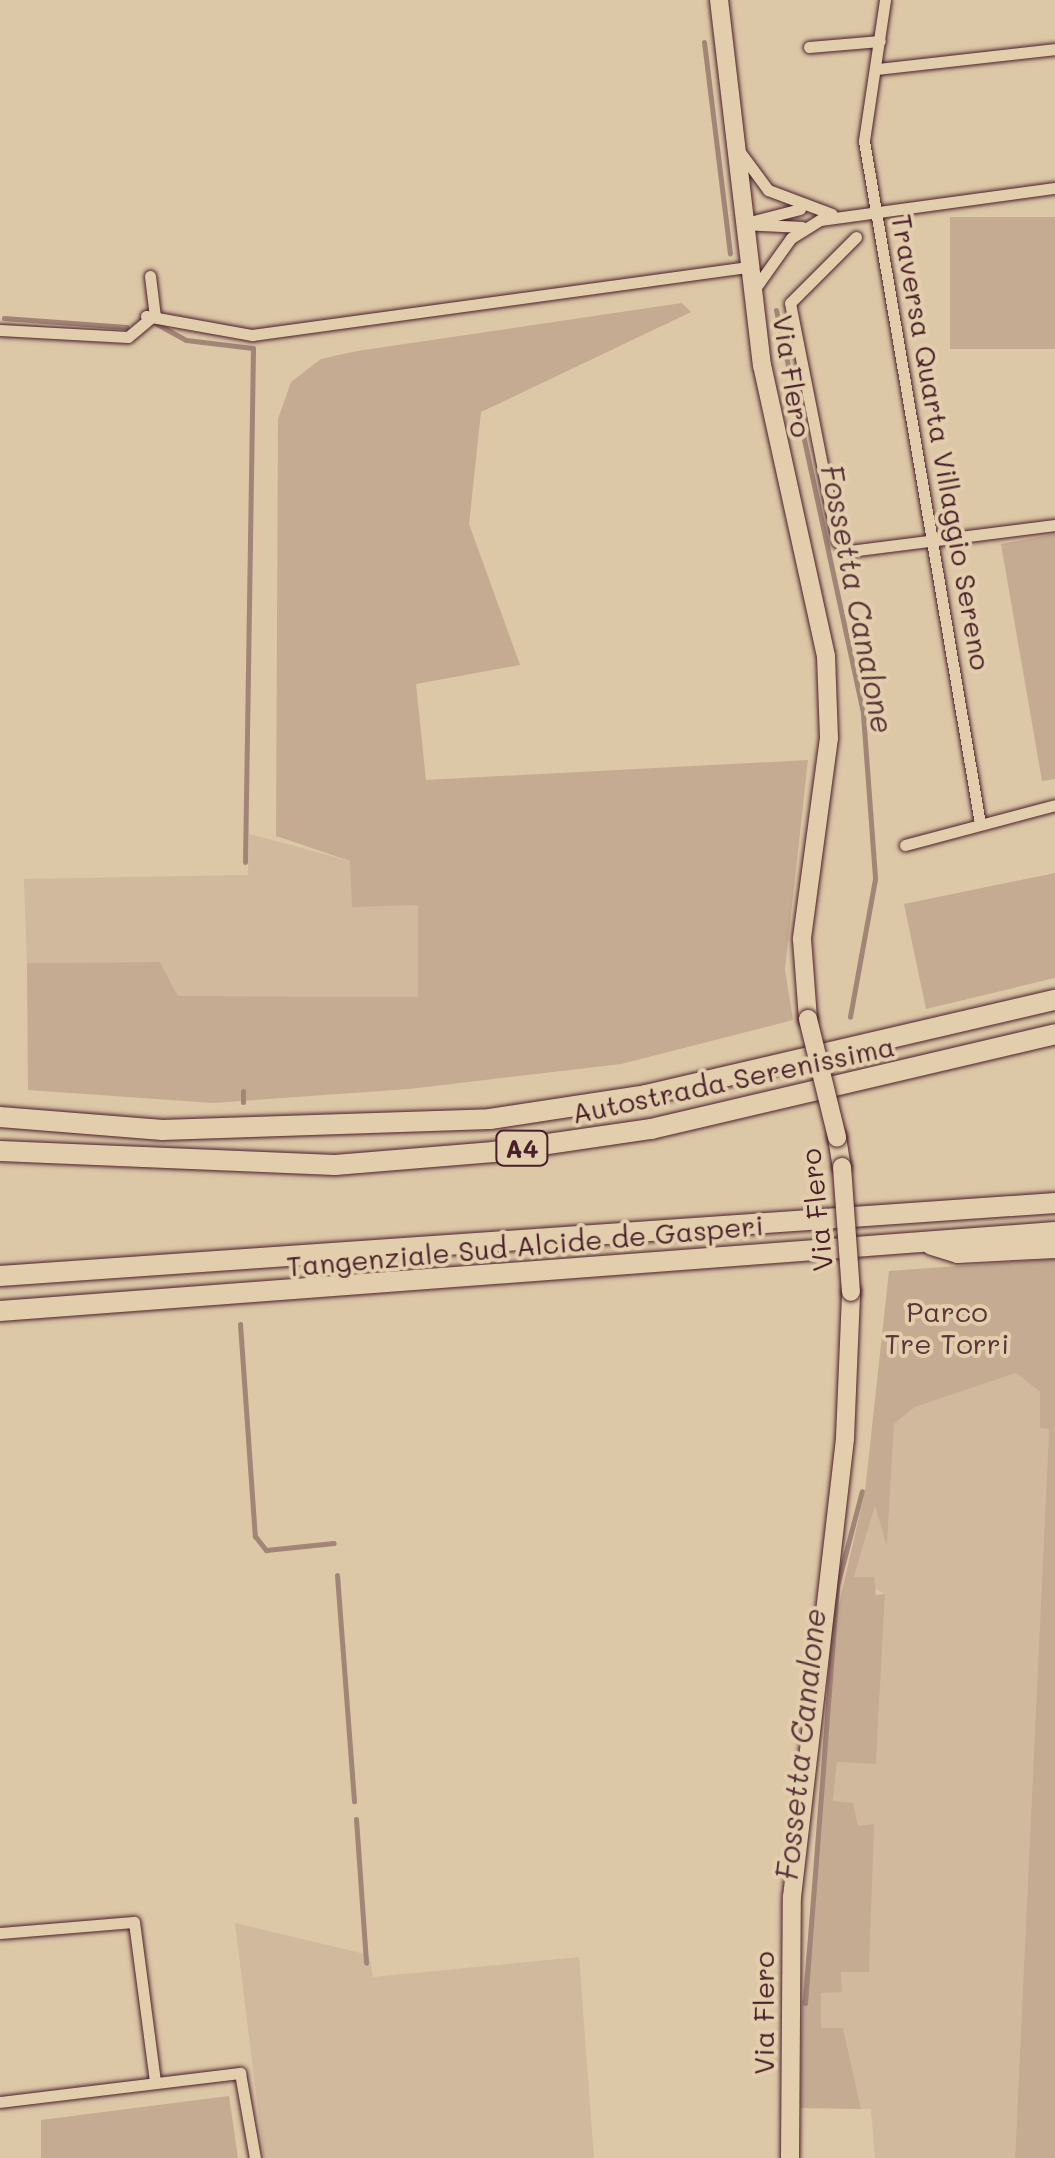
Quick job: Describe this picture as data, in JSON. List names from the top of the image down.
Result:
{
  "streets": {
    "highway": ["Autostrada Serenissima", "A4", "Tangenziale Sud Alcide de Gasperi"],
    "street": ["Via Flero", "Traversa Quarta Villaggio Sereno"]
  },
  "crossings": [
    ["Via Flero", "Traversa Quarta Villaggio Sereno"]
  ],
  "water": ["Fossetta Canalone"],
  "parks": ["Parco Tre Torri"]
}
